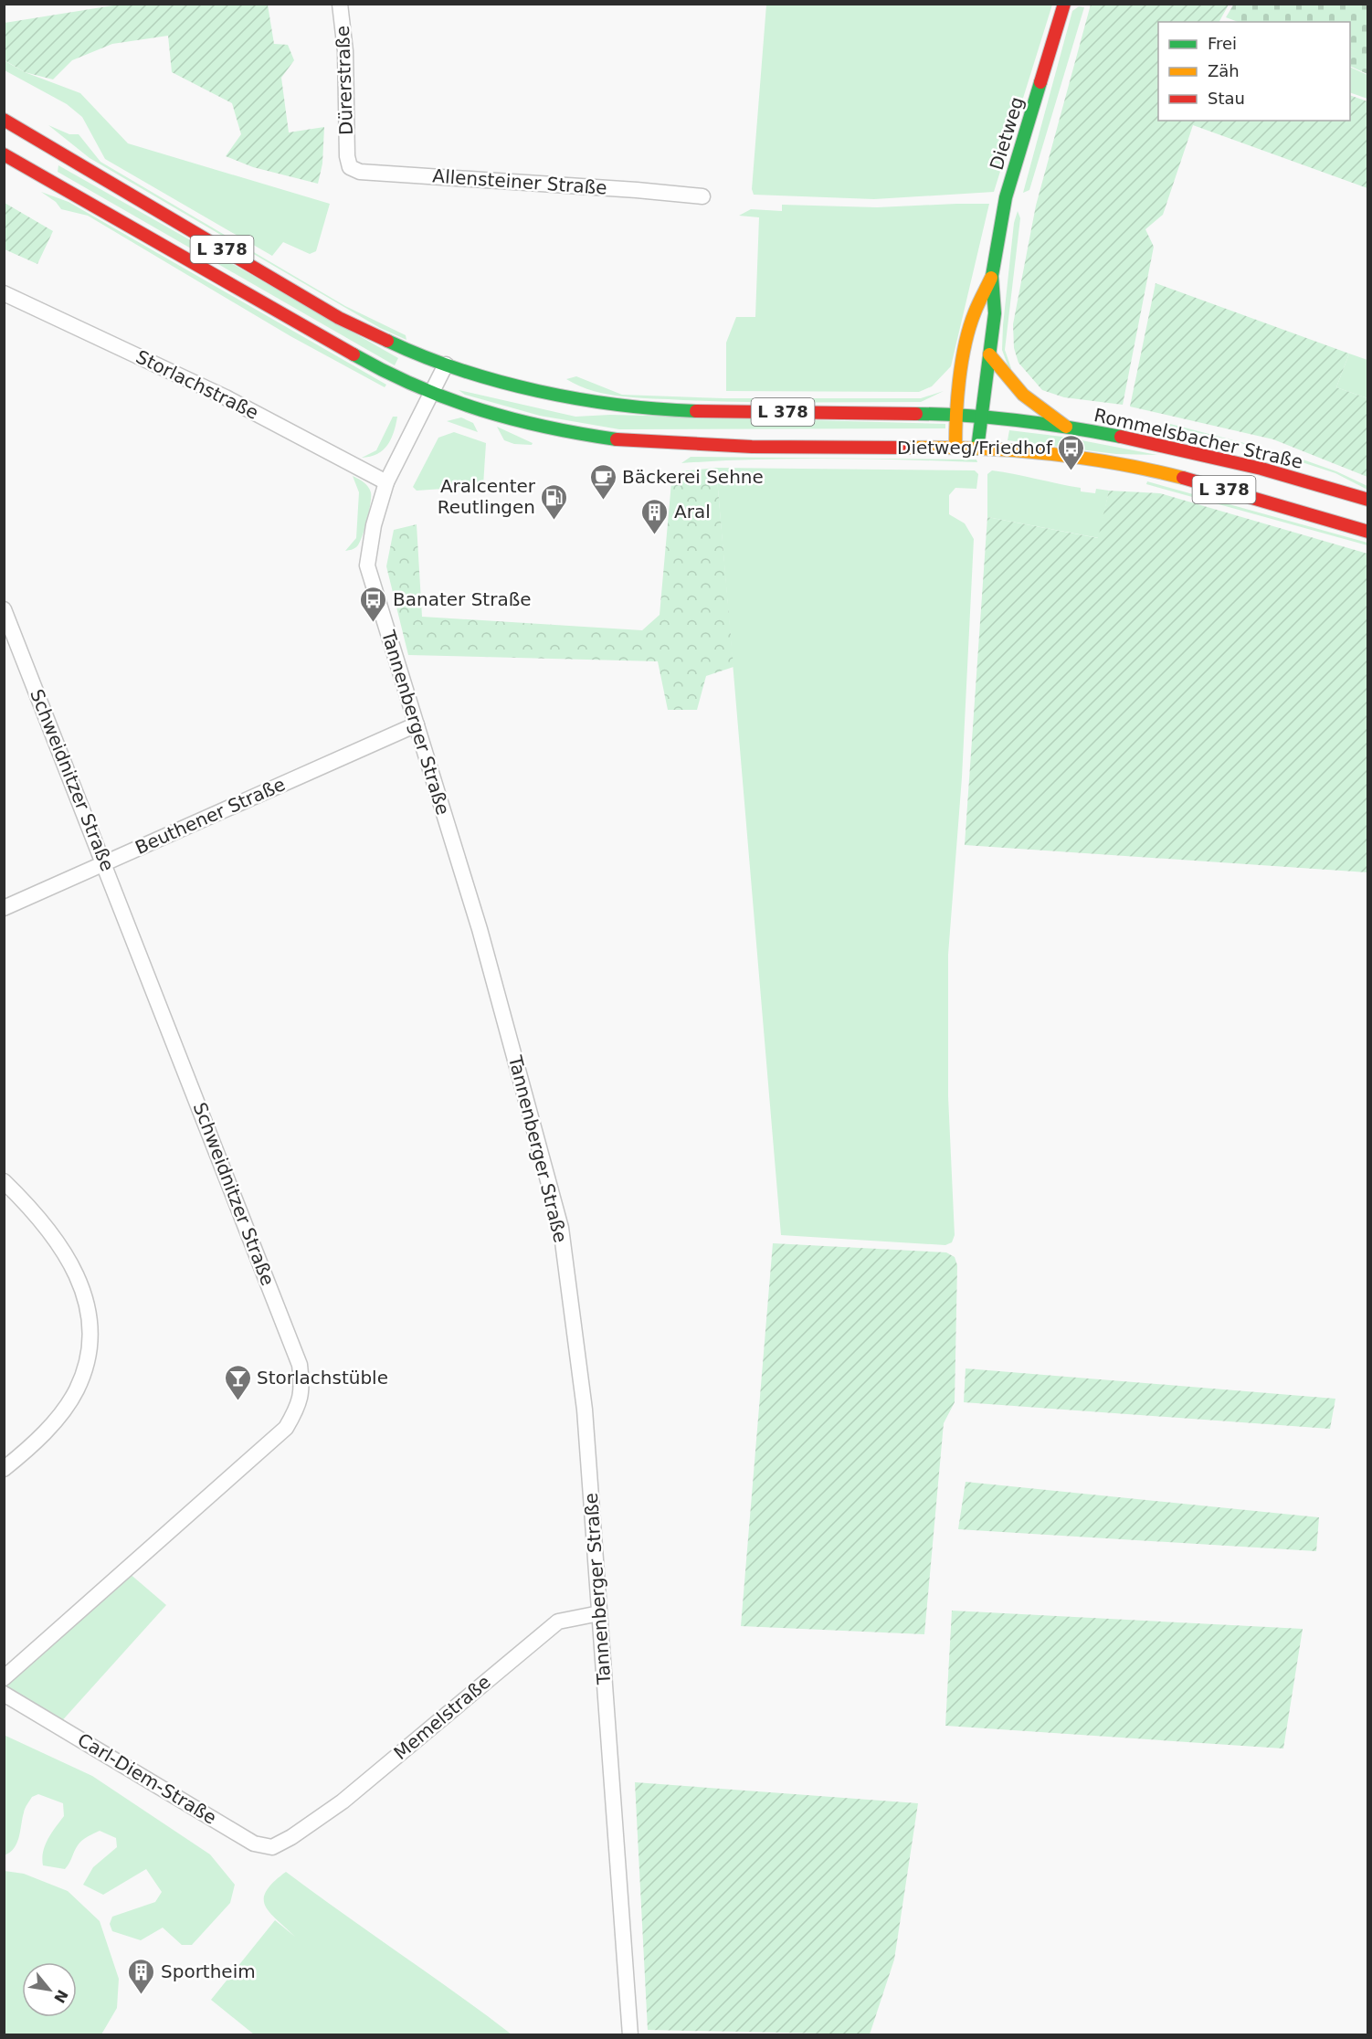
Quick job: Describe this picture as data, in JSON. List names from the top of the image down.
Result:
{
  "streets": {
    "main road": ["Dietweg", "L 378", "Rommelsbacher Straße"],
    "street": [
      "Dürerstraße",
      "Allensteiner Straße",
      "Storlachstraße",
      "Tannenberger Straße",
      "Schweidnitzer Straße",
      "Beuthener Straße",
      "Memelstraße",
      "Carl-Diem-Straße"
    ]
  },
  "crossings": [
    ["Dürerstraße", "Allensteiner Straße"],
    ["Dietweg", "L 378"],
    ["Dietweg", "Rommelsbacher Straße"],
    ["L 378", "Tannenberger Straße"],
    ["Storlachstraße", "Tannenberger Straße"],
    ["Rommelsbacher Straße", "Tannenberger Straße"],
    ["Tannenberger Straße", "Beuthener Straße"],
    ["Tannenberger Straße", "Memelstraße"],
    ["Schweidnitzer Straße", "Beuthener Straße"],
    ["Memelstraße", "Carl-Diem-Straße"]
  ],
  "places": {
    "bus stop": ["Dietweg/Friedhof", "Banater Straße"],
    "cafe": ["Bäckerei Sehne"],
    "fuel station": ["Aralcenter Reutlingen"],
    "building": ["Aral", "Sportheim"],
    "bar": ["Storlachstüble"]
  },
  "legend": ["Frei", "Zäh", "Stau"],
  "north": "bottom right"
}
